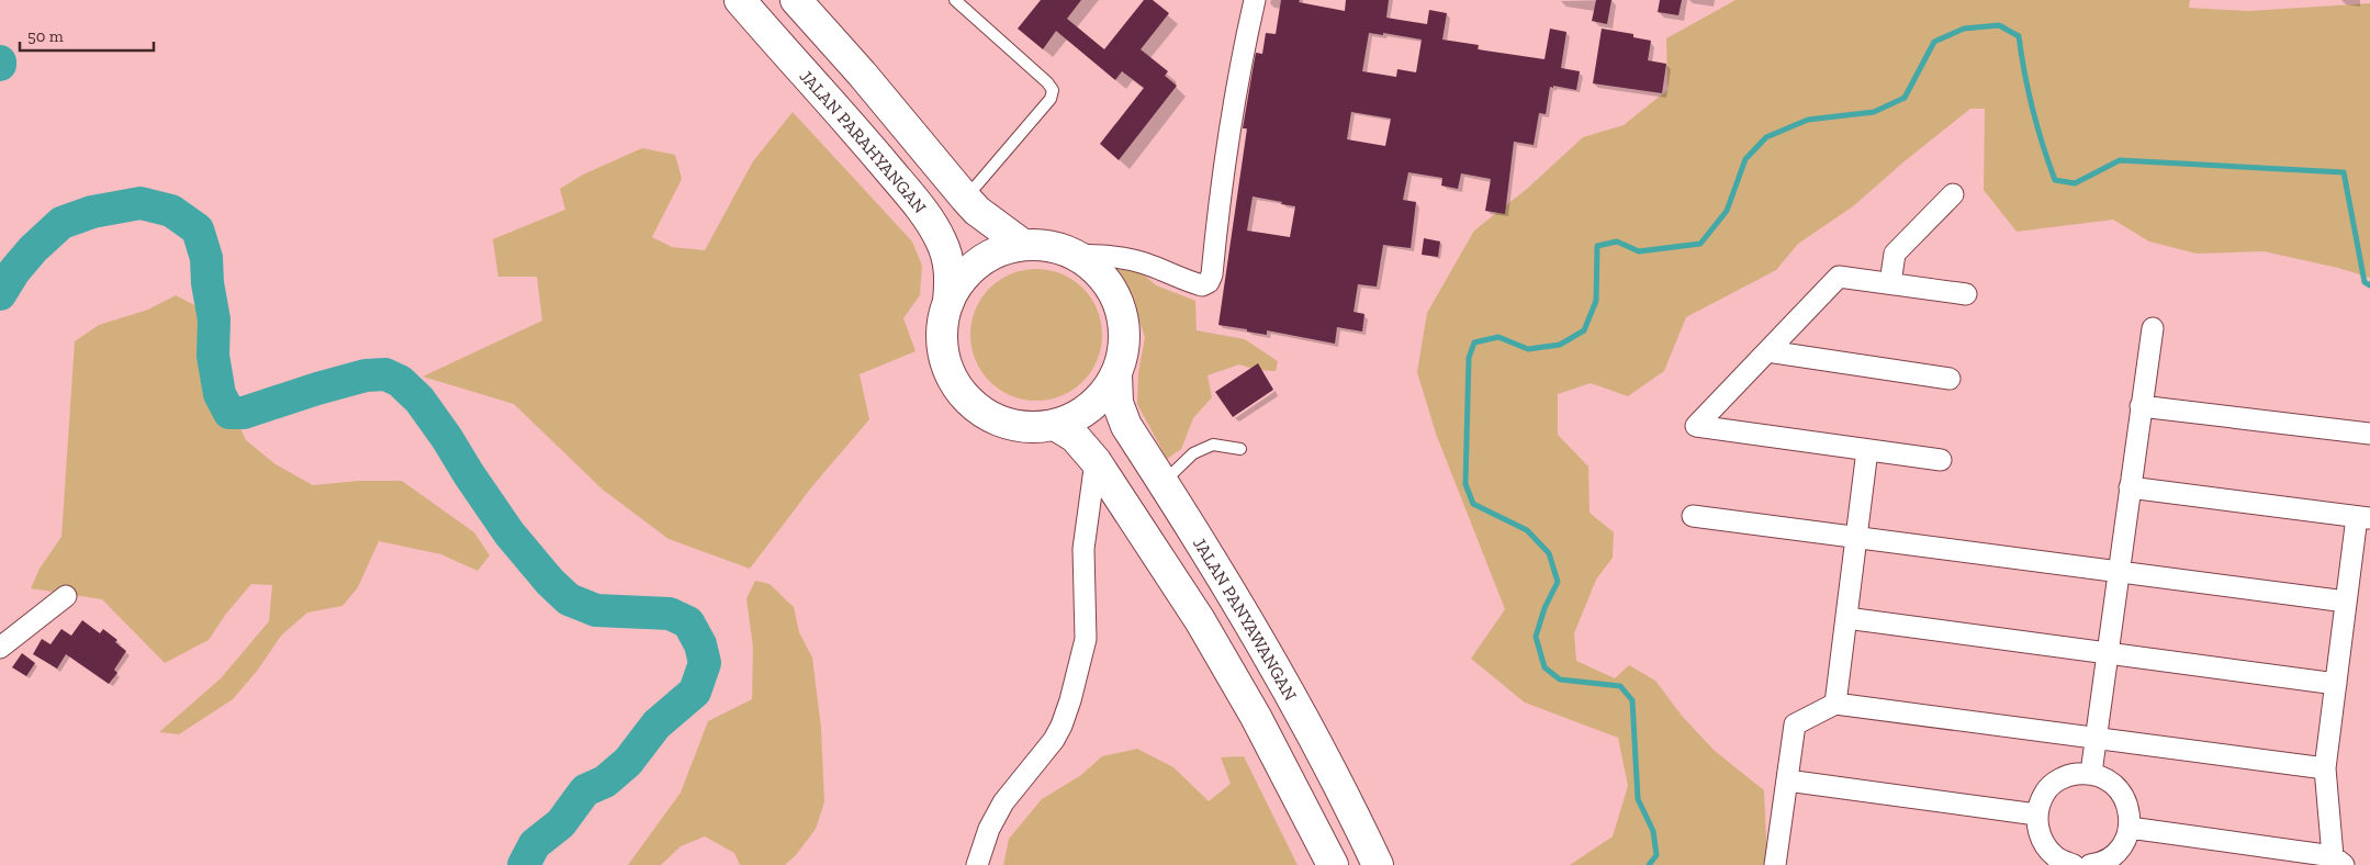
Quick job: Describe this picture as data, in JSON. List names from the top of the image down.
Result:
{
  "streets": {
    "main road": ["JALAN PARAHYANGAN", "JALAN PANYAWANGAN"]
  },
  "crossings": [
    ["JALAN PARAHYANGAN", "JALAN PANYAWANGAN"]
  ],
  "scale_bar": "50 m"
}
